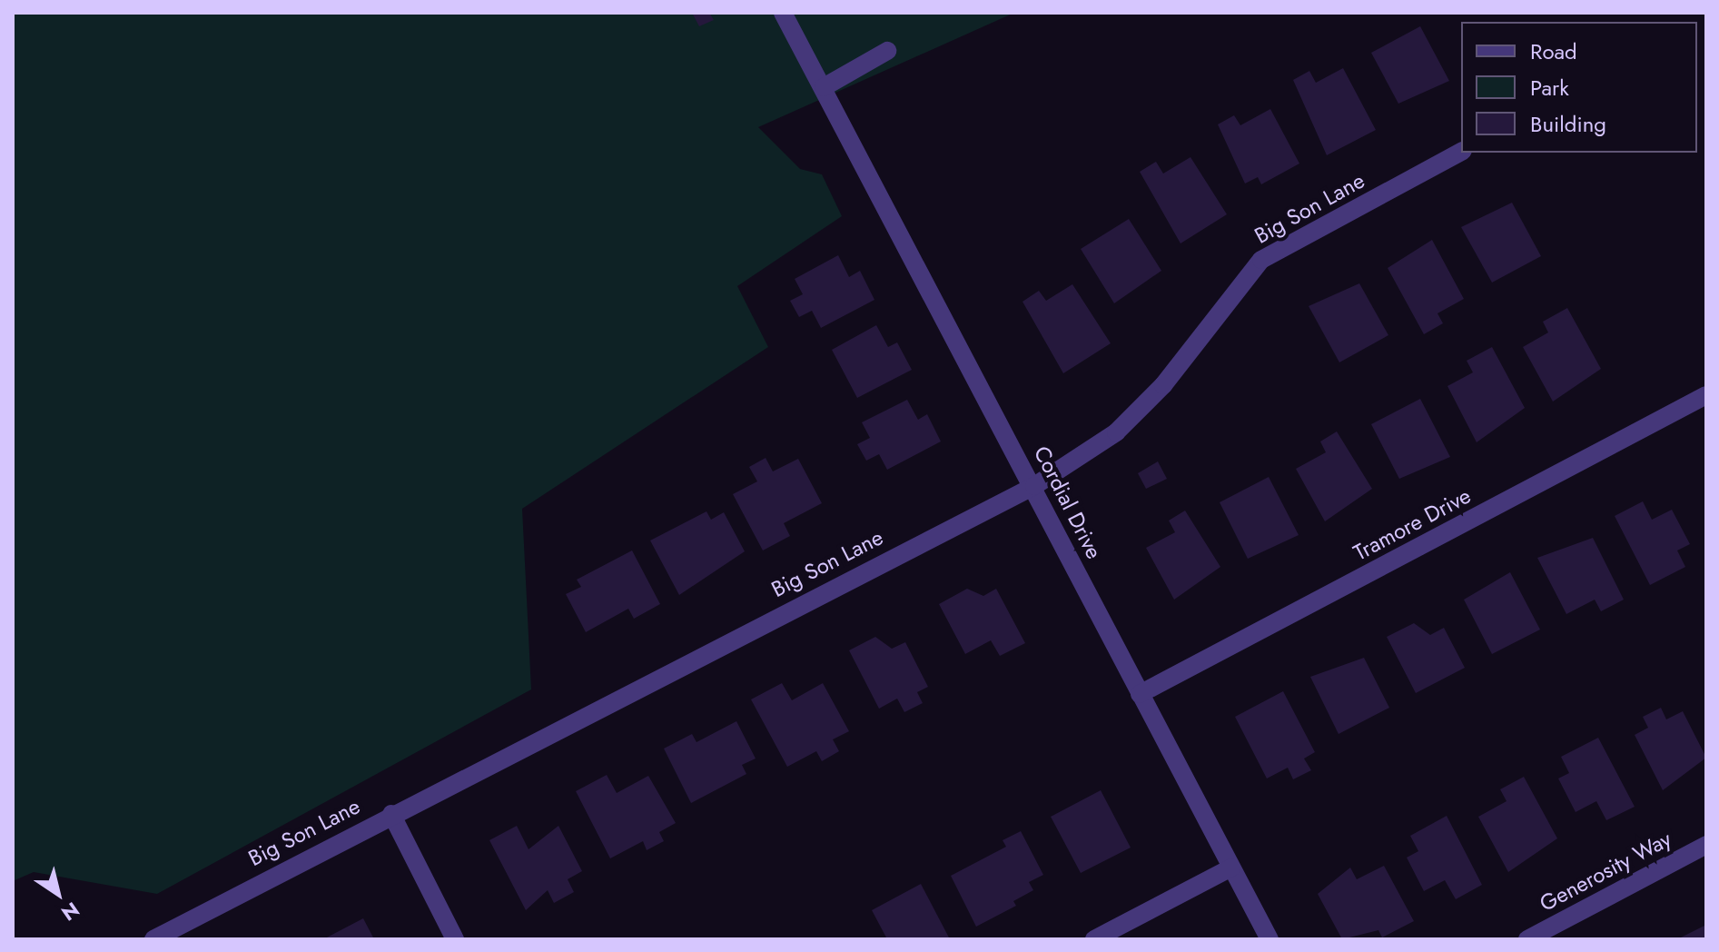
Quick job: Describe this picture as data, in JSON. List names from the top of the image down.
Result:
{
  "streets": {
    "street": [
      "Big Son Lane",
      "Cordial Drive",
      "Tramore Drive",
      "Generosity Way"
    ]
  },
  "crossings": [
    ["Big Son Lane", "Cordial Drive"],
    ["Cordial Drive", "Tramore Drive"]
  ],
  "legend": ["Road", "Park", "Building"],
  "north": "bottom right"
}
